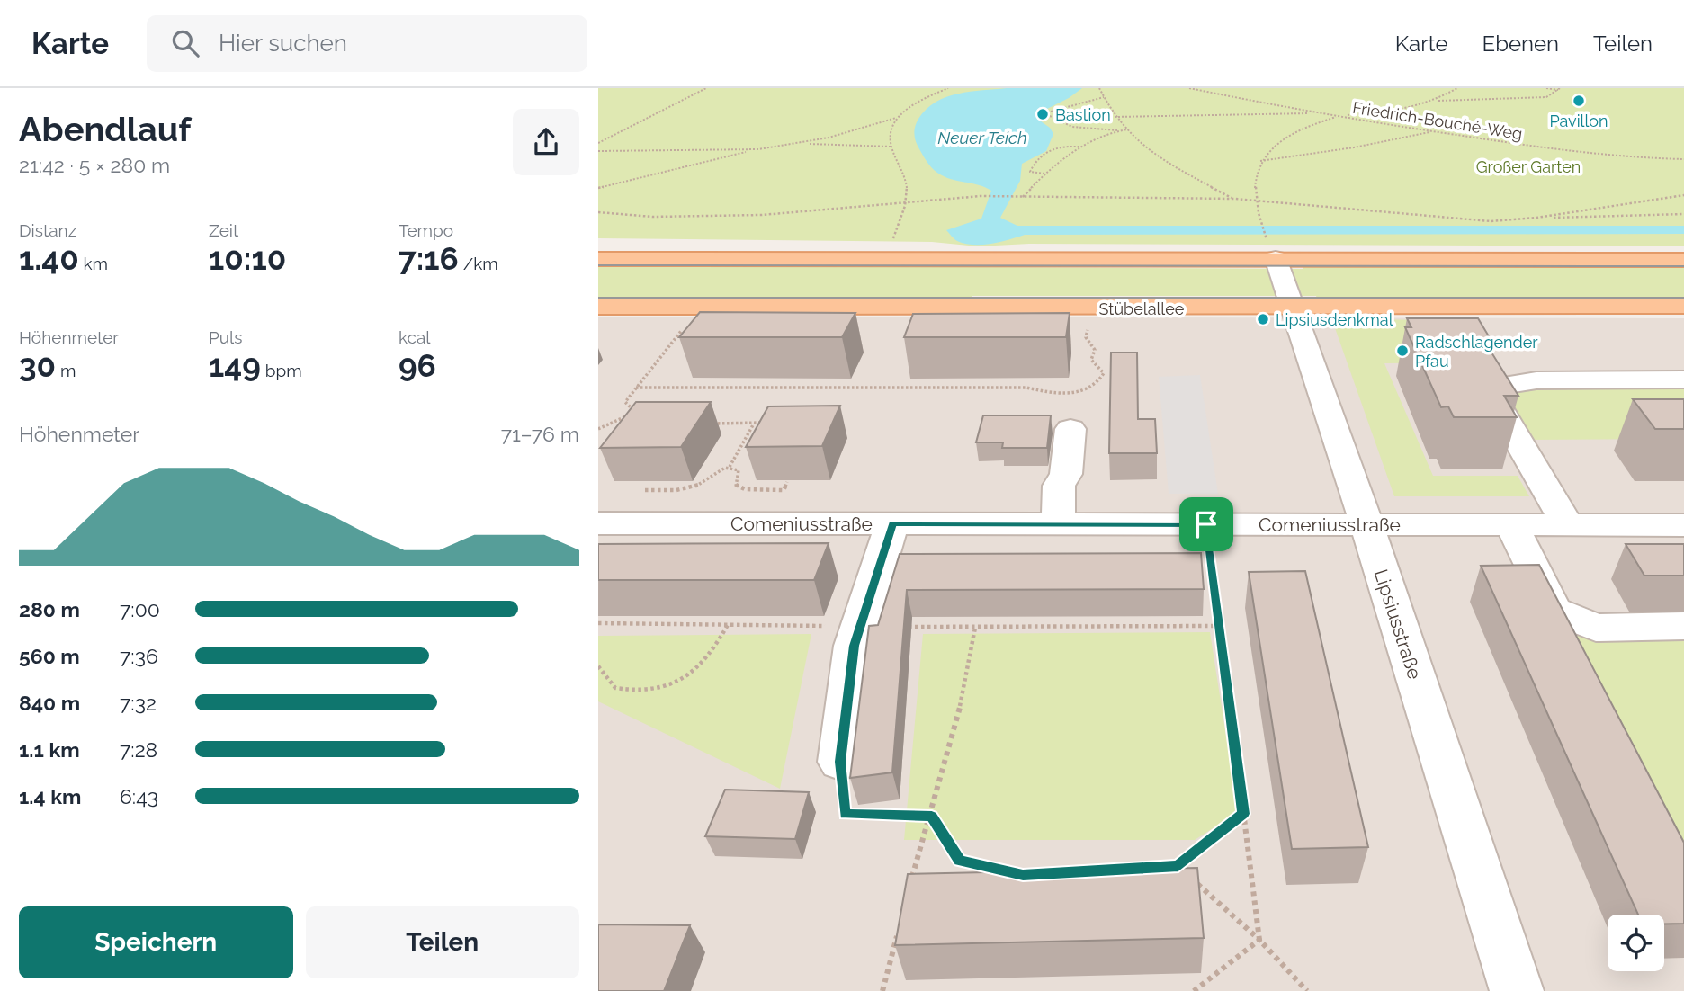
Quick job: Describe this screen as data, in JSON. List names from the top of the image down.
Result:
{
  "streets": {
    "main road": ["Stübelallee"],
    "street": ["Comeniusstraße", "Lipsiusstraße"],
    "path": ["Friedrich-Bouché-Weg"]
  },
  "crossings": [
    ["Stübelallee", "Lipsiusstraße"],
    ["Comeniusstraße", "Lipsiusstraße"]
  ],
  "water": ["Neuer Teich"],
  "parks": ["Großer Garten"],
  "places": [
    "Pavillon",
    "Bastion",
    "Lipsiusdenkmal",
    "Radschlagender Pfau"
  ],
  "page": {
    "header": "Karte",
    "search": "Hier suchen",
    "nav": ["Karte", "Ebenen", "Teilen"],
    "heading": ["Abendlauf", "21:42 · 5 × 280 m"],
    "stats": [
      ["Distanz", "1.40 km"],
      ["Zeit", "10:10"],
      ["Tempo", "7:16 /km"],
      ["Höhenmeter", "30 m"],
      ["Puls", "149 bpm"],
      ["kcal", "96"]
    ],
    "chart": ["Höhenmeter", "71–76 m"],
    "list": [
      {
        "name": "280 m",
        "note": "7:00"
      },
      {
        "name": "560 m",
        "note": "7:36"
      },
      {
        "name": "840 m",
        "note": "7:32"
      },
      {
        "name": "1.1 km",
        "note": "7:28"
      },
      {
        "name": "1.4 km",
        "note": "6:43"
      }
    ],
    "buttons": ["Speichern", "Teilen"]
  }
}
